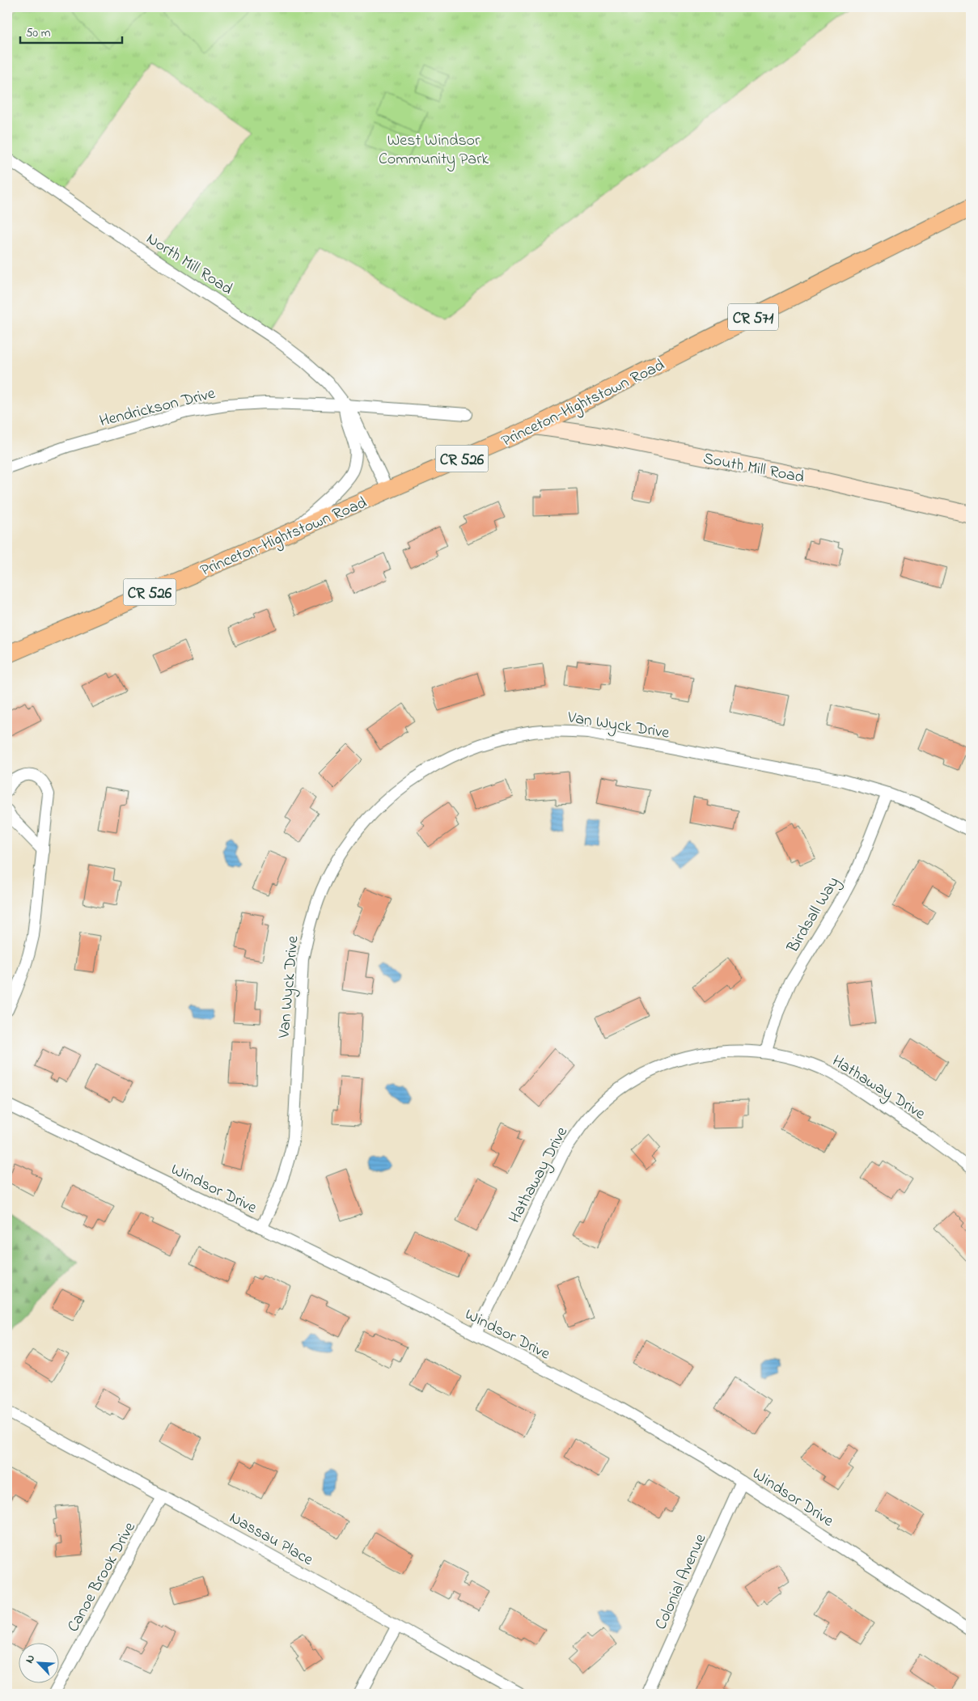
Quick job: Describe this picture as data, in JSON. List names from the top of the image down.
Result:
{
  "streets": {
    "main road": [
      "CR 571",
      "Princeton-Hightstown Road",
      "CR 526",
      "South Mill Road"
    ],
    "street": [
      "North Mill Road",
      "Hendrickson Drive",
      "Van Wyck Drive",
      "Birdsall Way",
      "Hathaway Drive",
      "Windsor Drive",
      "Nassau Place",
      "Canoe Brook Drive",
      "Colonial Avenue"
    ]
  },
  "crossings": [
    ["North Mill Road", "Princeton-Hightstown Road"],
    ["North Mill Road", "Hendrickson Drive"],
    ["Princeton-Hightstown Road", "South Mill Road"],
    ["Van Wyck Drive", "Birdsall Way"],
    ["Van Wyck Drive", "Windsor Drive"],
    ["Birdsall Way", "Hathaway Drive"],
    ["Hathaway Drive", "Windsor Drive"],
    ["Windsor Drive", "Colonial Avenue"],
    ["Nassau Place", "Canoe Brook Drive"]
  ],
  "parks": ["West Windsor Community Park"],
  "scale_bar": "50 m",
  "north": "top left"
}
